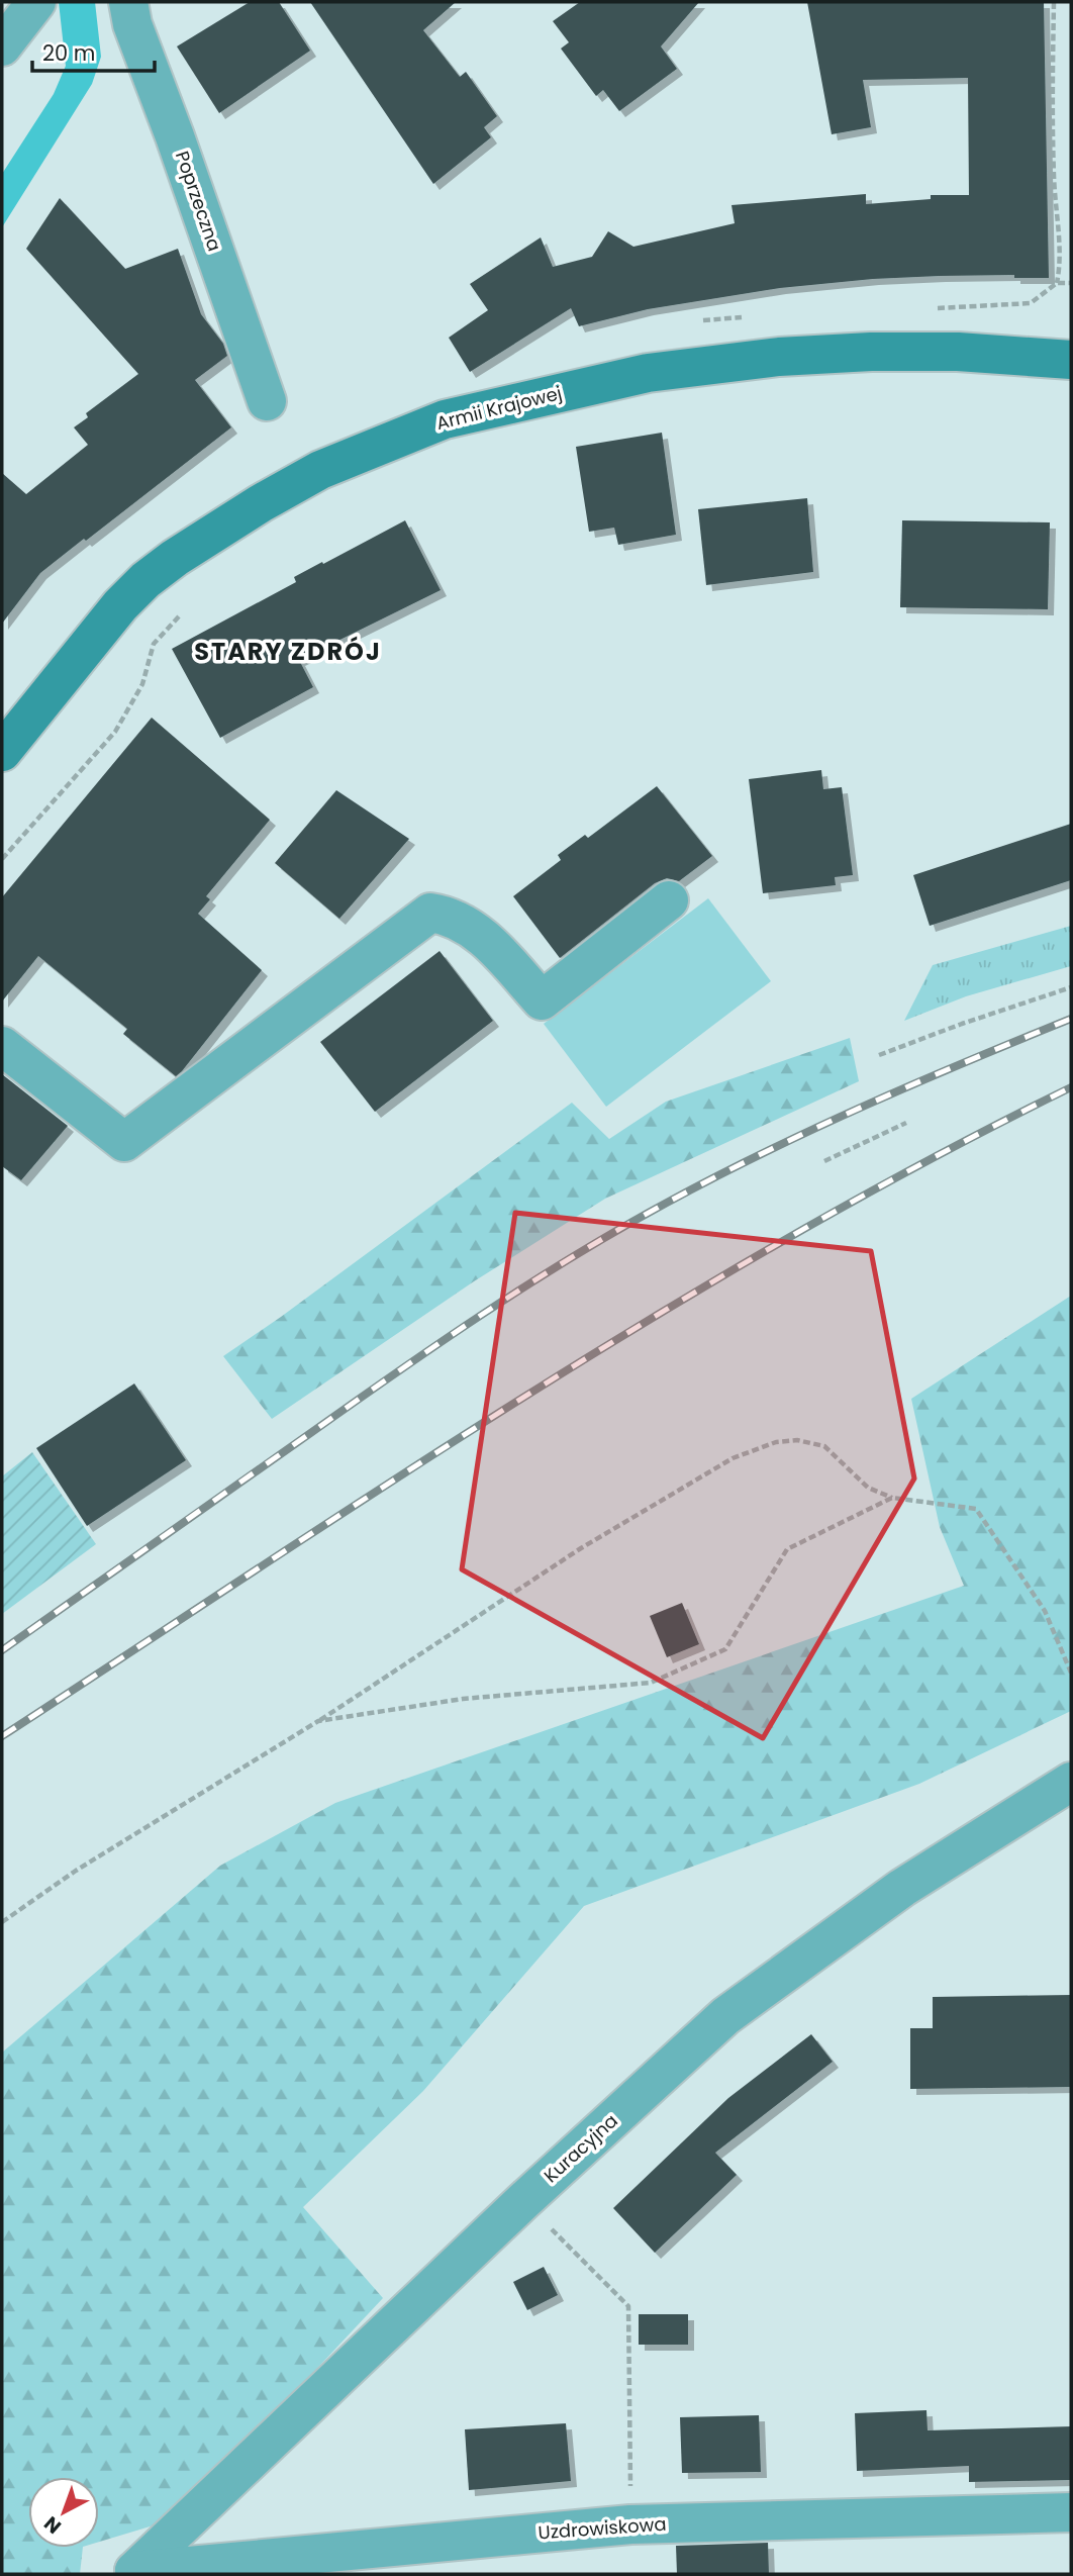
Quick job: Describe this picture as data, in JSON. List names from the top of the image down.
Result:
{
  "streets": {
    "main road": ["Armii Krajowej"],
    "street": ["Poprzeczna", "Kuracyjna", "Uzdrowiskowa"]
  },
  "crossings": [
    ["Kuracyjna", "Uzdrowiskowa"]
  ],
  "districts": ["STARY ZDRÓJ"],
  "scale_bar": "20 m",
  "north": "bottom left"
}
